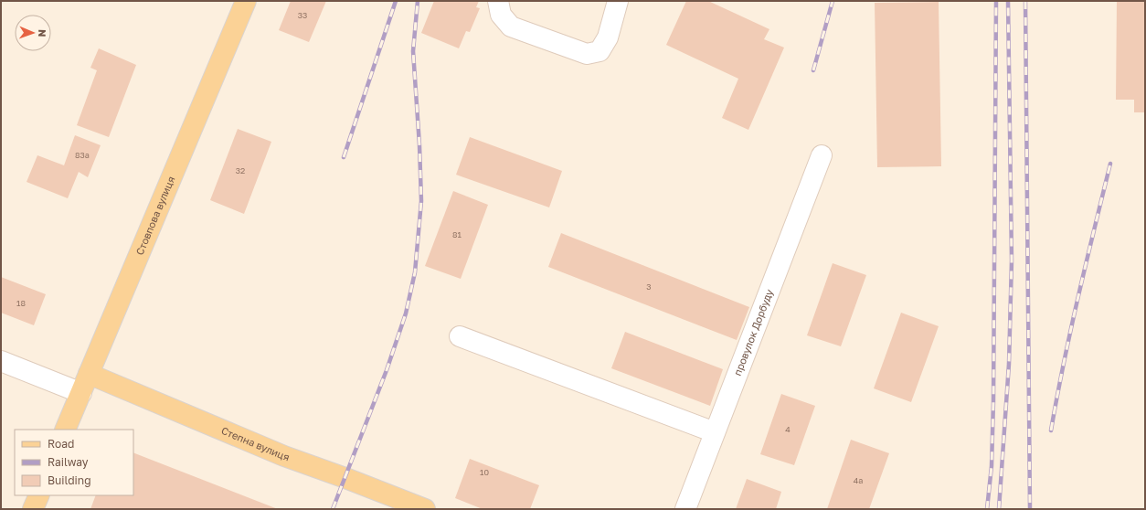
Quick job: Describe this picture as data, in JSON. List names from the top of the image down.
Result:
{
  "streets": {
    "main road": ["Стовпова вулиця", "Степна вулиця"],
    "street": ["провулок Дорбуду"]
  },
  "crossings": [
    ["Стовпова вулиця", "Степна вулиця"]
  ],
  "house_numbers": [
    "33",
    "83а",
    "32",
    "81",
    "3",
    "18",
    "4",
    "10",
    "4а"
  ],
  "legend": ["Road", "Railway", "Building"],
  "north": "right"
}
